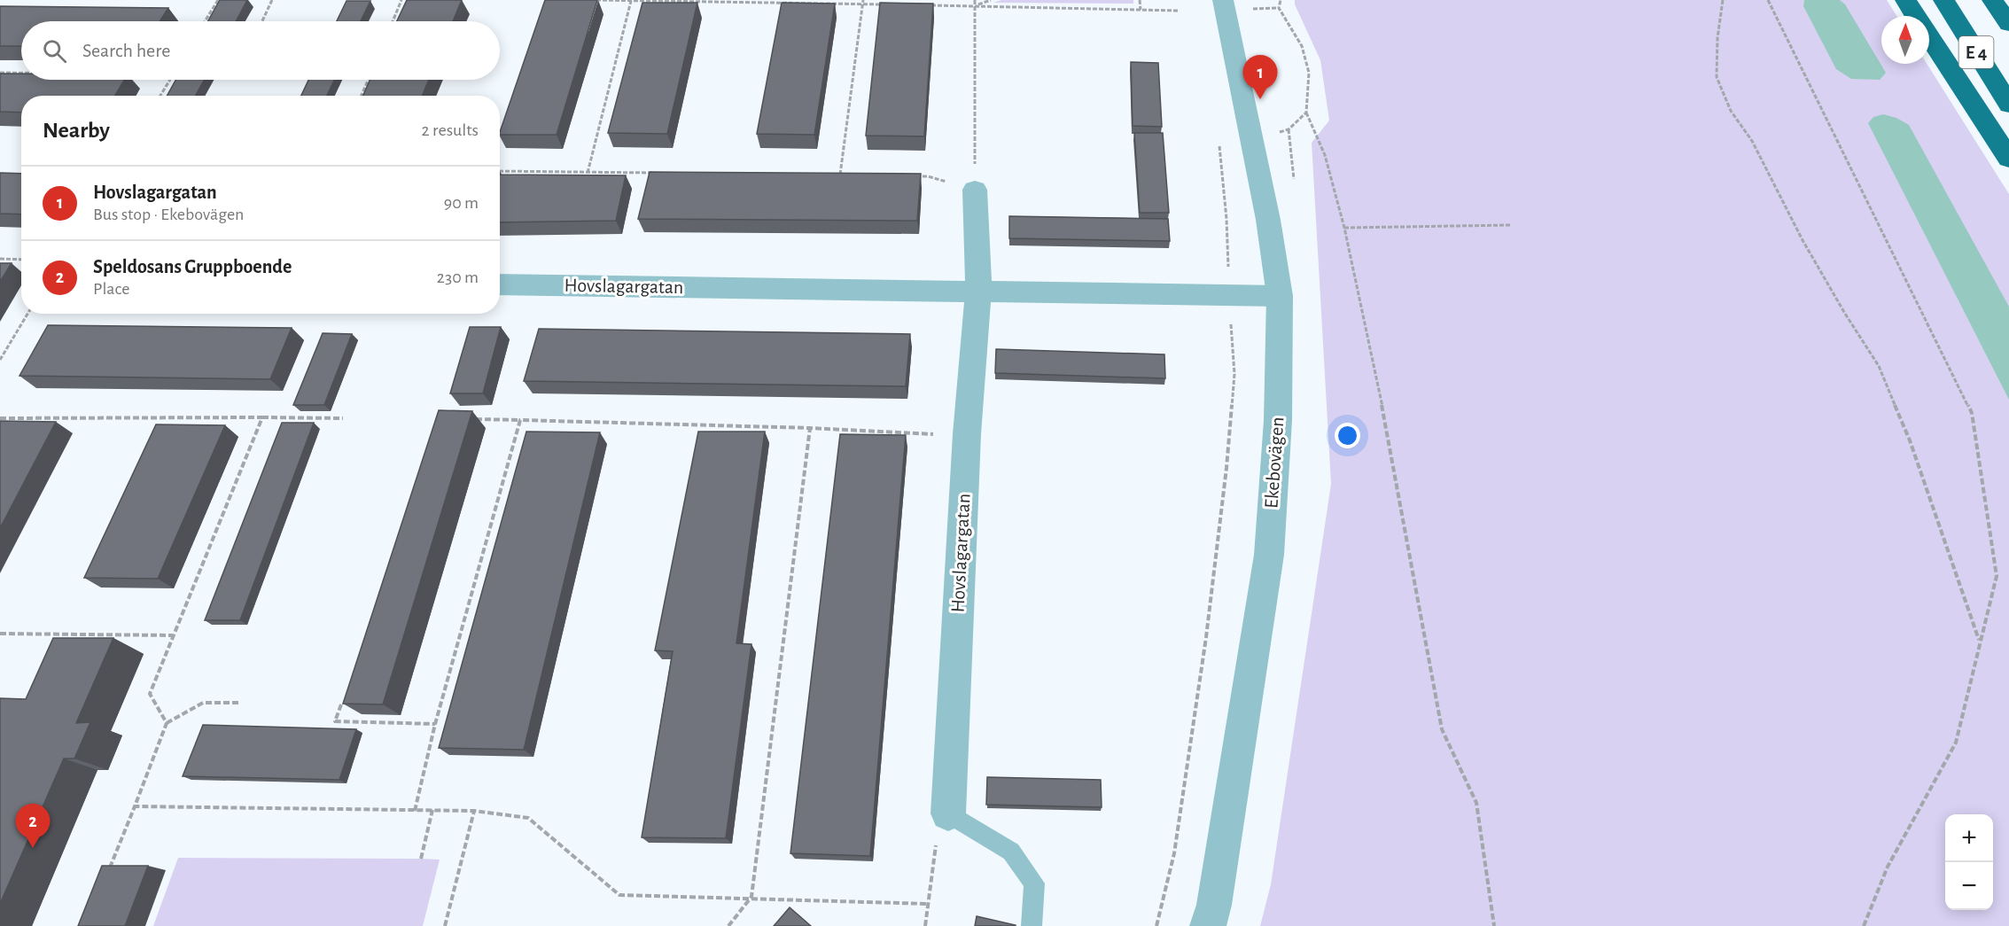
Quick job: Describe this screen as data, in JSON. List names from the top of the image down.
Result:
{
  "streets": {
    "highway": ["E 4"],
    "street": ["Hovslagargatan", "Ekebovägen"]
  },
  "crossings": [
    ["Hovslagargatan", "Ekebovägen"]
  ],
  "north": "top",
  "page": {
    "search": "Search here",
    "pins": ["1", "2"],
    "heading": ["Nearby", "2 results"],
    "list": [
      {
        "mark": "1",
        "name": "Hovslagargatan",
        "note": "Bus stop · Ekebovägen",
        "value": "90 m"
      },
      {
        "mark": "2",
        "name": "Speldosans Gruppboende",
        "note": "Place",
        "value": "230 m"
      }
    ],
    "map_buttons": ["+", "−"]
  }
}
